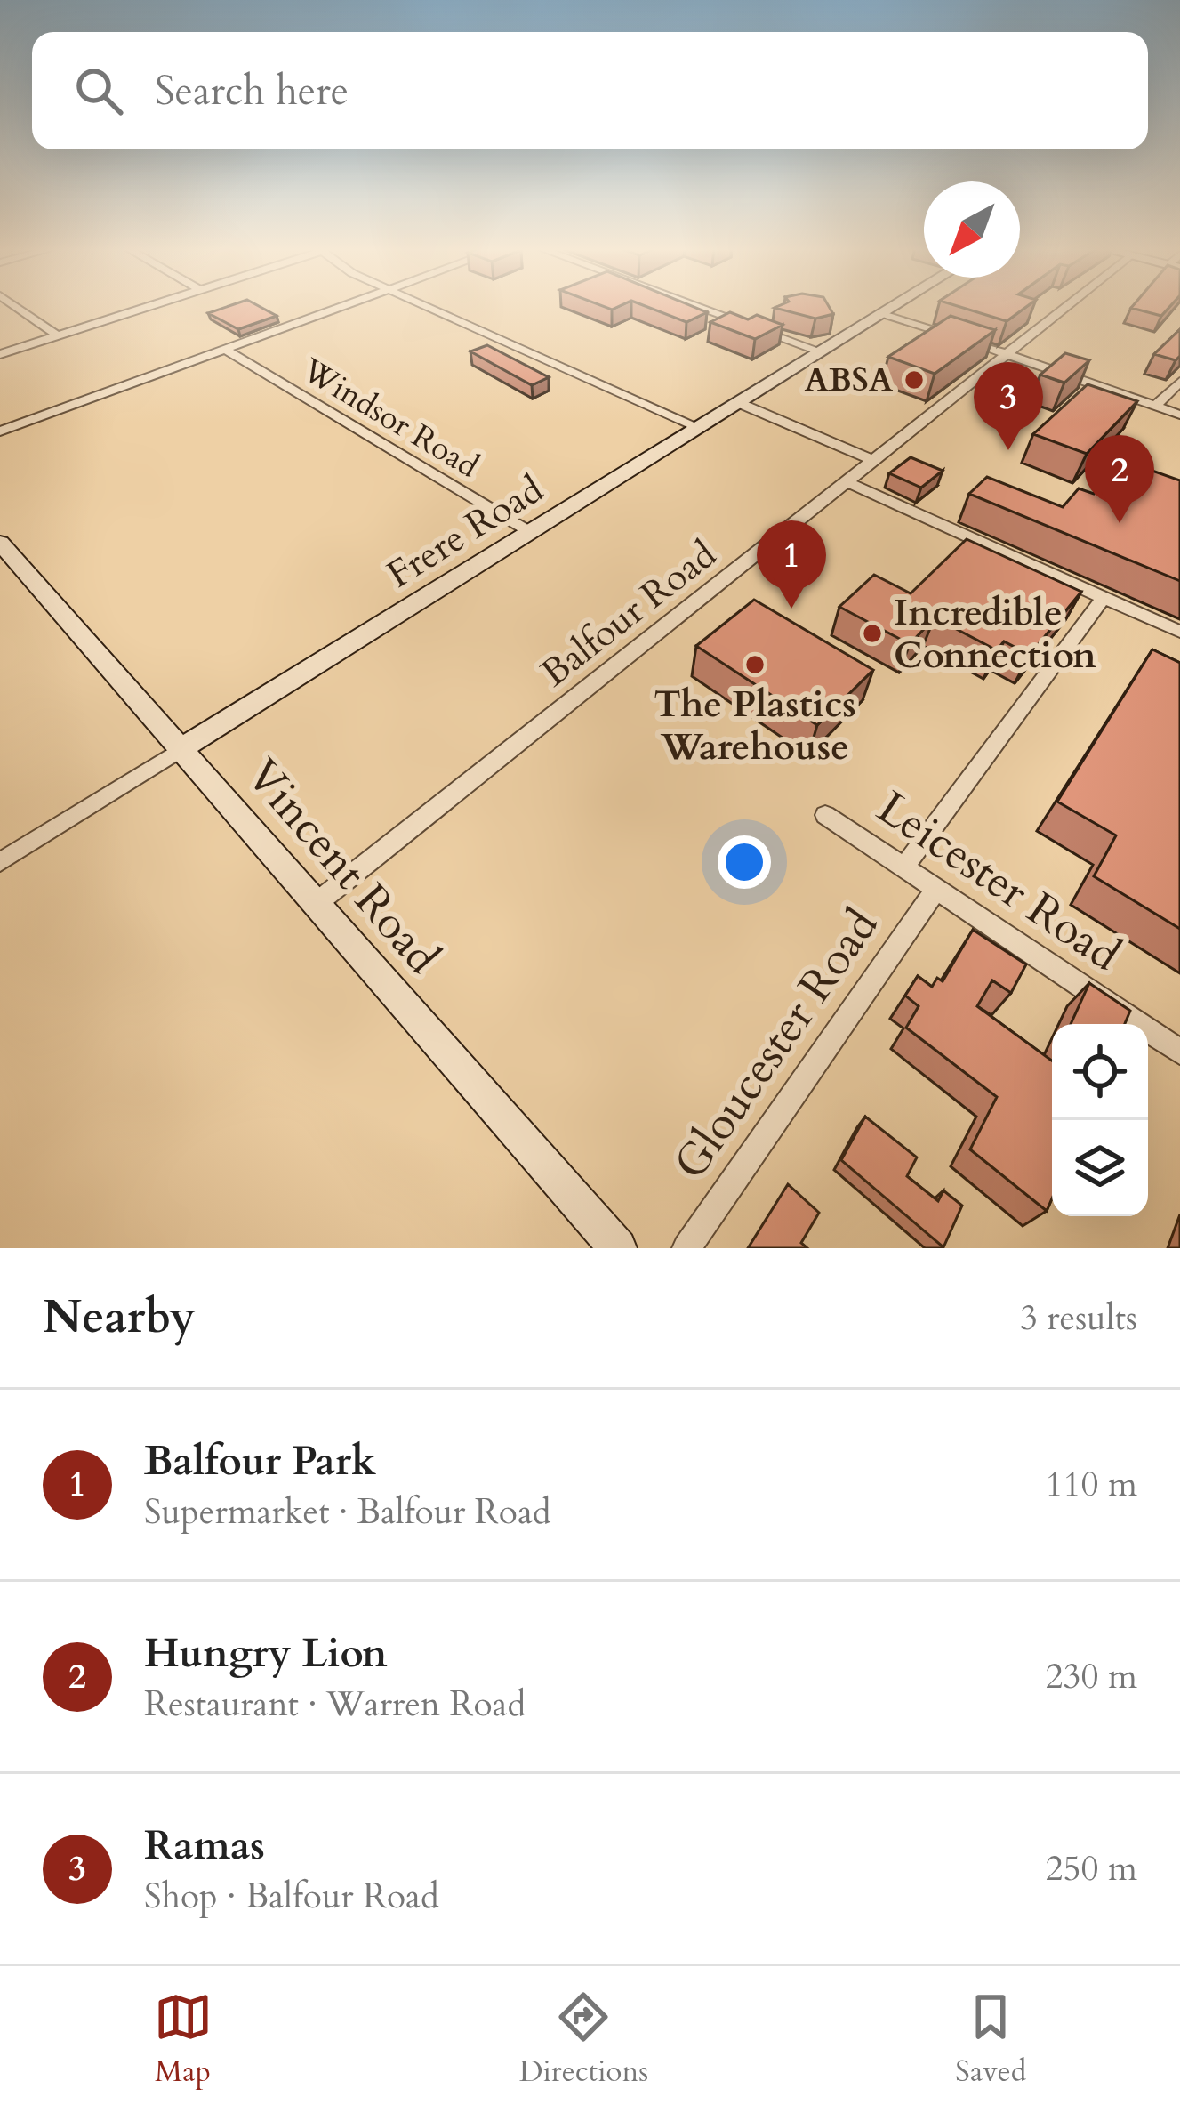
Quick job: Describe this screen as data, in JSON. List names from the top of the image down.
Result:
{
  "streets": {
    "street": [
      "Windsor Road",
      "Frere Road",
      "Balfour Road",
      "Vincent Road",
      "Leicester Road",
      "Gloucester Road"
    ]
  },
  "crossings": [
    ["Windsor Road", "Frere Road"],
    ["Frere Road", "Vincent Road"],
    ["Balfour Road", "Vincent Road"],
    ["Leicester Road", "Gloucester Road"]
  ],
  "places": ["ABSA", "Incredible Connection", "The Plastics Warehouse"],
  "north": "bottom left",
  "page": {
    "search": "Search here",
    "pins": ["3", "2", "1"],
    "heading": ["Nearby", "3 results"],
    "list": [
      {
        "mark": "1",
        "name": "Balfour Park",
        "note": "Supermarket · Balfour Road",
        "value": "110 m"
      },
      {
        "mark": "2",
        "name": "Hungry Lion",
        "note": "Restaurant · Warren Road",
        "value": "230 m"
      },
      {
        "mark": "3",
        "name": "Ramas",
        "note": "Shop · Balfour Road",
        "value": "250 m"
      }
    ],
    "nav": ["Map", "Directions", "Saved"]
  }
}
